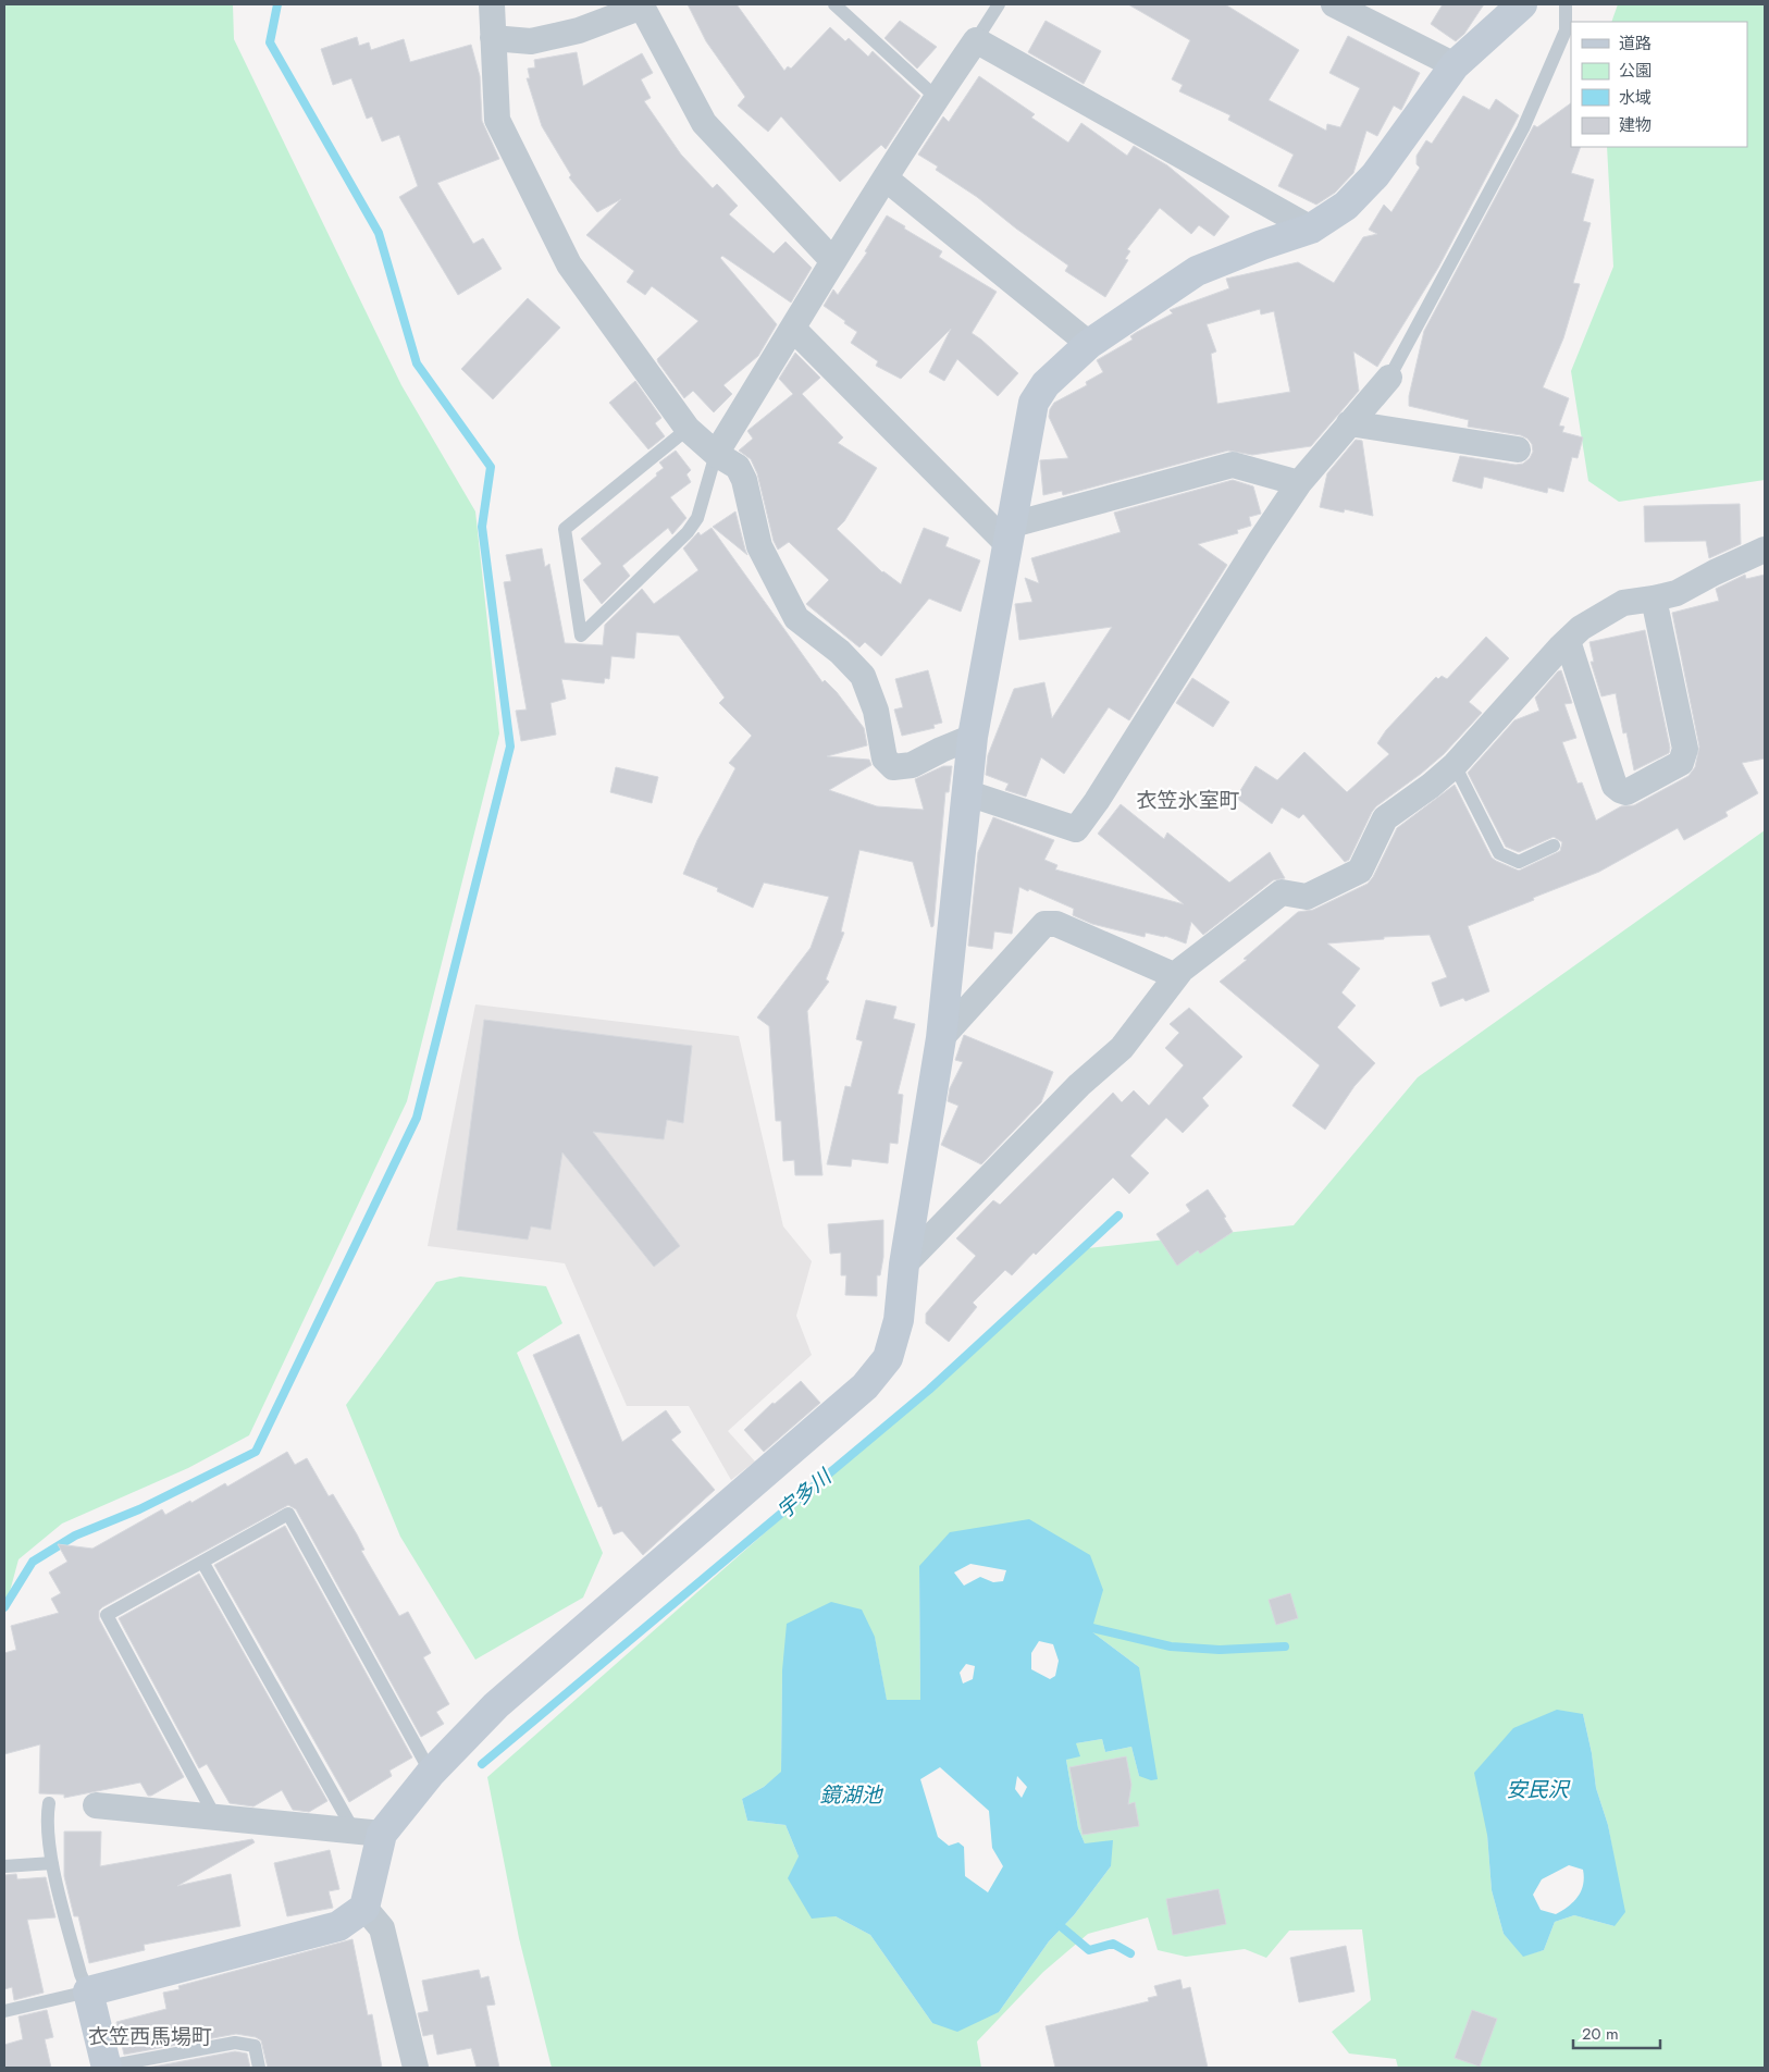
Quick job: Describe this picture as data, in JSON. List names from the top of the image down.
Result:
{
  "districts": ["衣笠氷室町", "衣笠西馬場町"],
  "water": ["宇多川", "安民沢", "鏡湖池"],
  "legend": [
    "道路",
    "公園",
    "水域",
    "建物"
  ],
  "scale_bar": "20 m"
}
